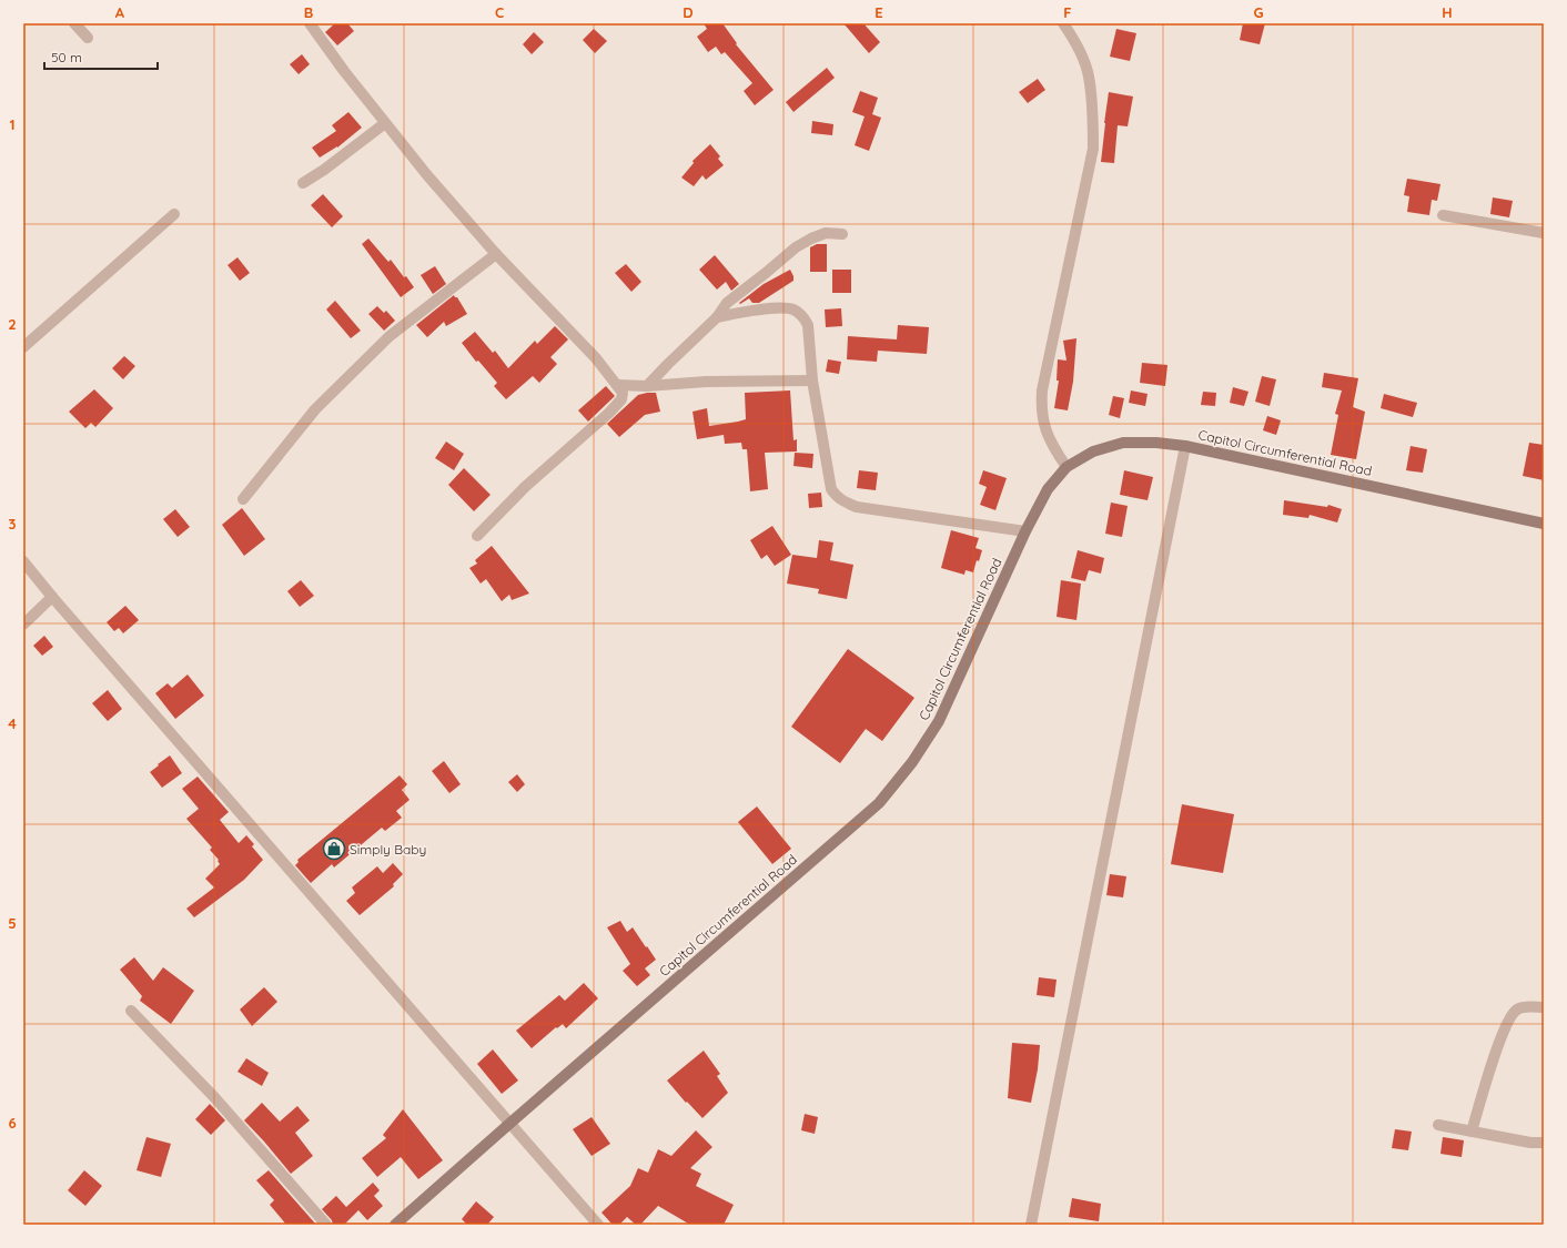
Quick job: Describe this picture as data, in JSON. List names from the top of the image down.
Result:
{
  "streets": {
    "main road": ["Capitol Circumferential Road"]
  },
  "places": {
    "shop": ["Simply Baby"]
  },
  "scale_bar": "50 m",
  "grid": {
    "columns": [
      "A",
      "B",
      "C",
      "D",
      "E",
      "F",
      "G",
      "H"
    ],
    "rows": [
      "1",
      "2",
      "3",
      "4",
      "5",
      "6"
    ]
  }
}
